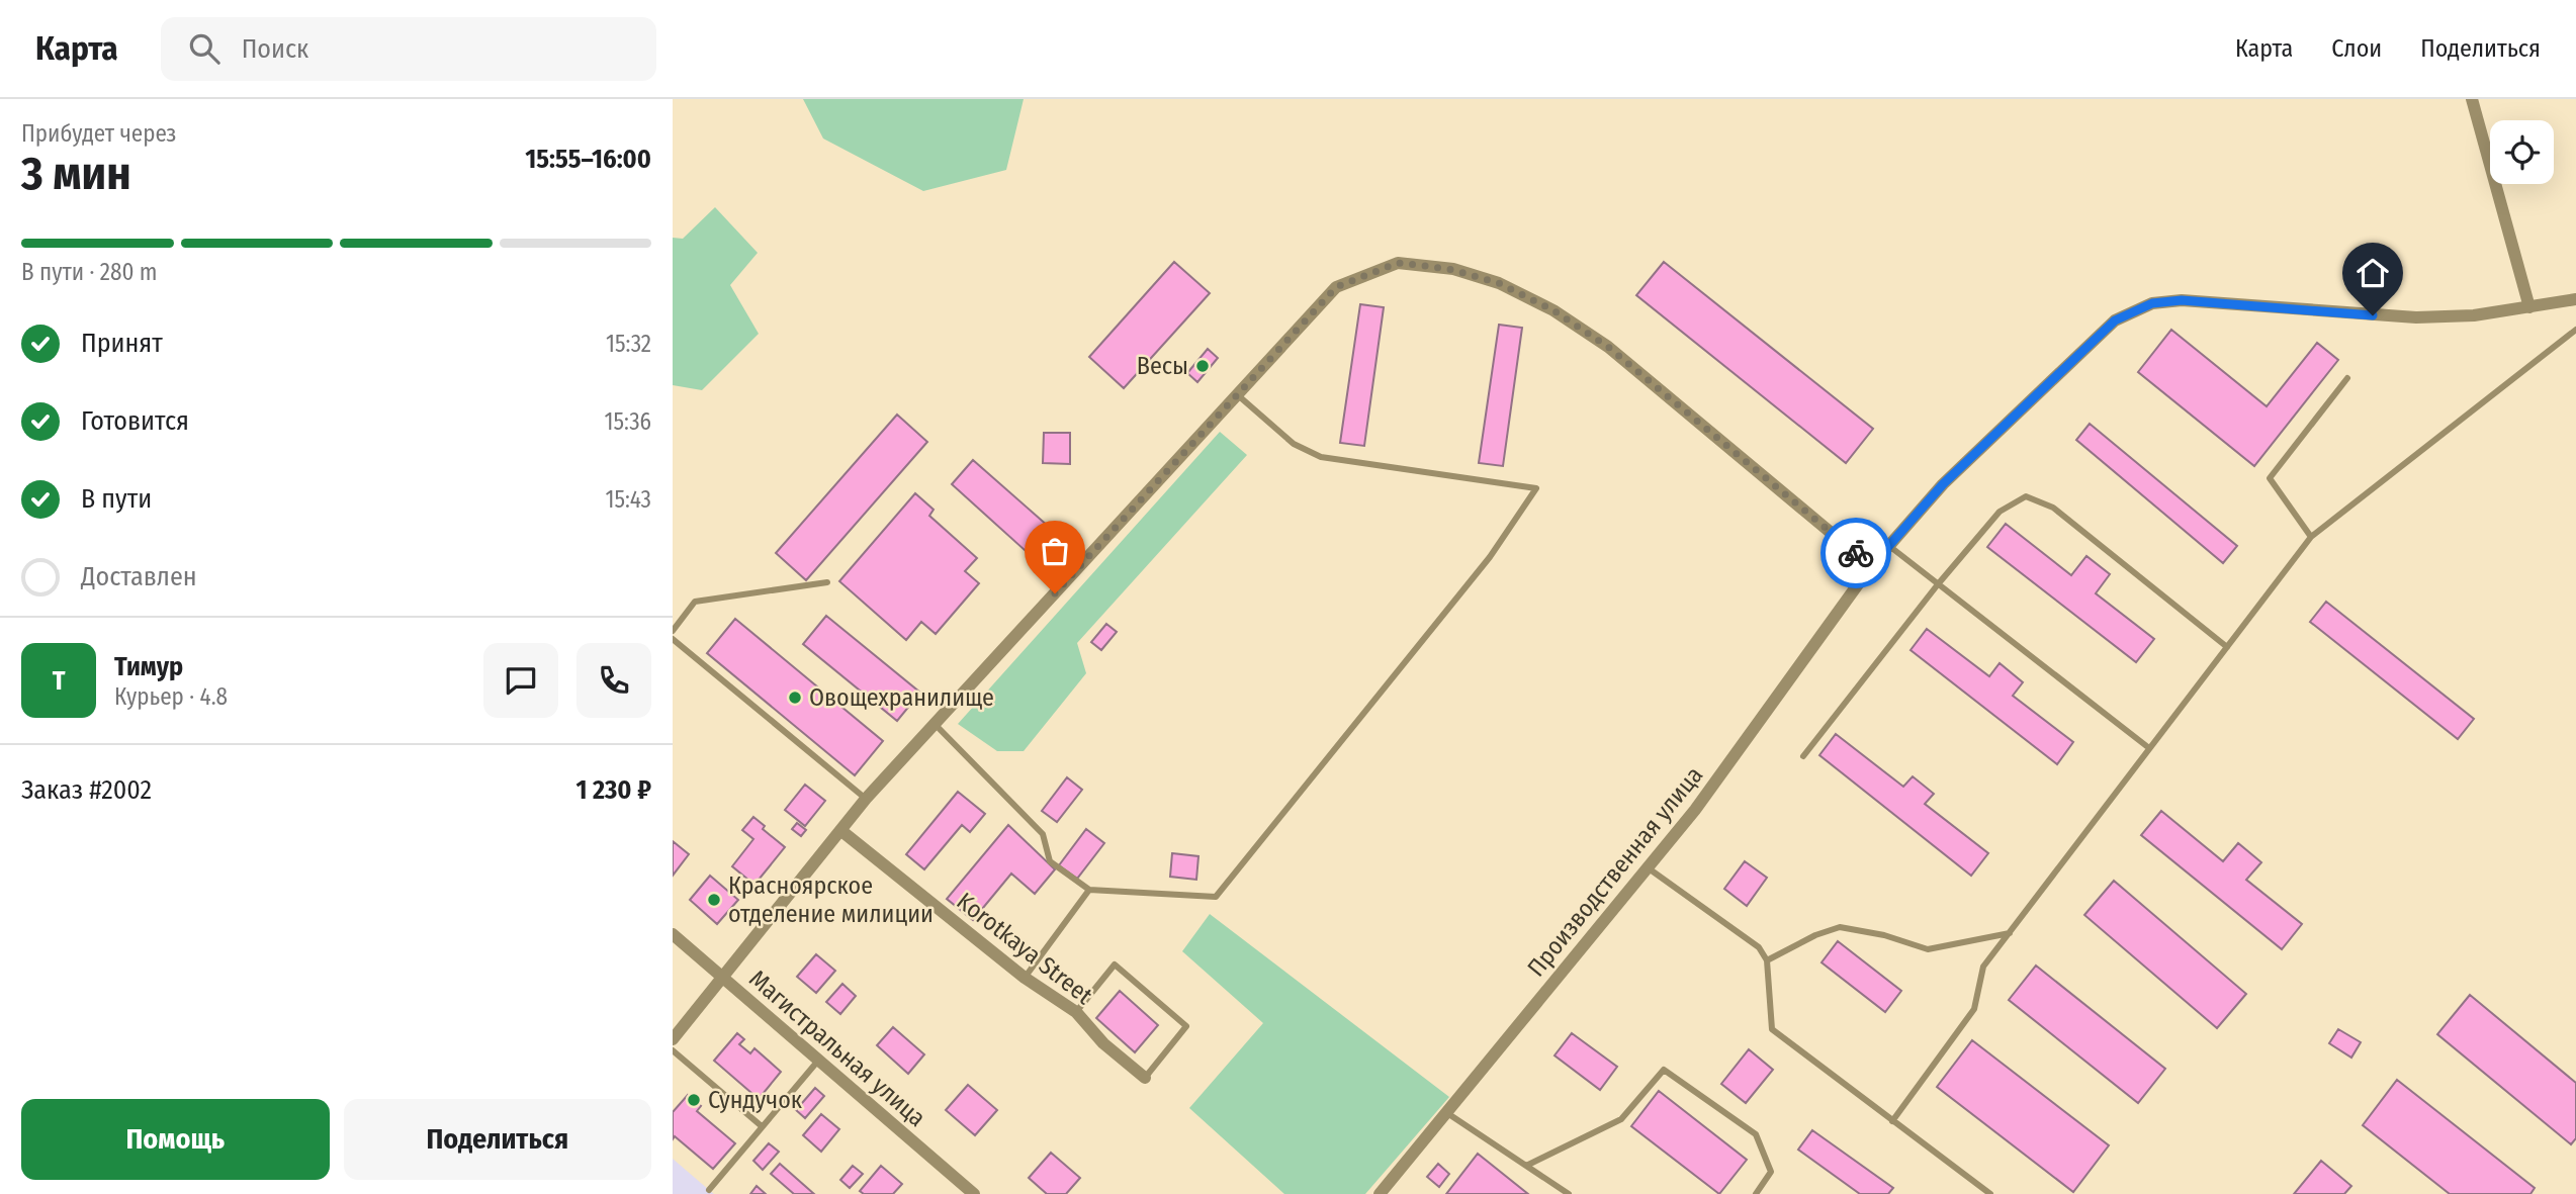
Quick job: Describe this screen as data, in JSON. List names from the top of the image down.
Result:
{
  "streets": {
    "street": ["Производственная улица", "Korotkaya Street", "Магистральная улица"]
  },
  "places": [
    "Весы",
    "Овощехранилище",
    "Красноярское отделение милиции",
    "Сундучок"
  ],
  "page": {
    "header": "Карта",
    "search": "Поиск",
    "nav": ["Карта", "Слои", "Поделиться"],
    "heading": ["3 мин", "Прибудет через", "15:55–16:00"],
    "panel": [
      "Тимур",
      "Курьер · 4.8",
      "Заказ #2002",
      "1 230 ₽"
    ],
    "bar": "В пути · 280 m",
    "list": [
      ["Принят", "15:32"],
      ["Готовится", "15:36"],
      ["В пути", "15:43"],
      "Доставлен"
    ],
    "round": "Т",
    "buttons": ["Помощь", "Поделиться"]
  }
}
